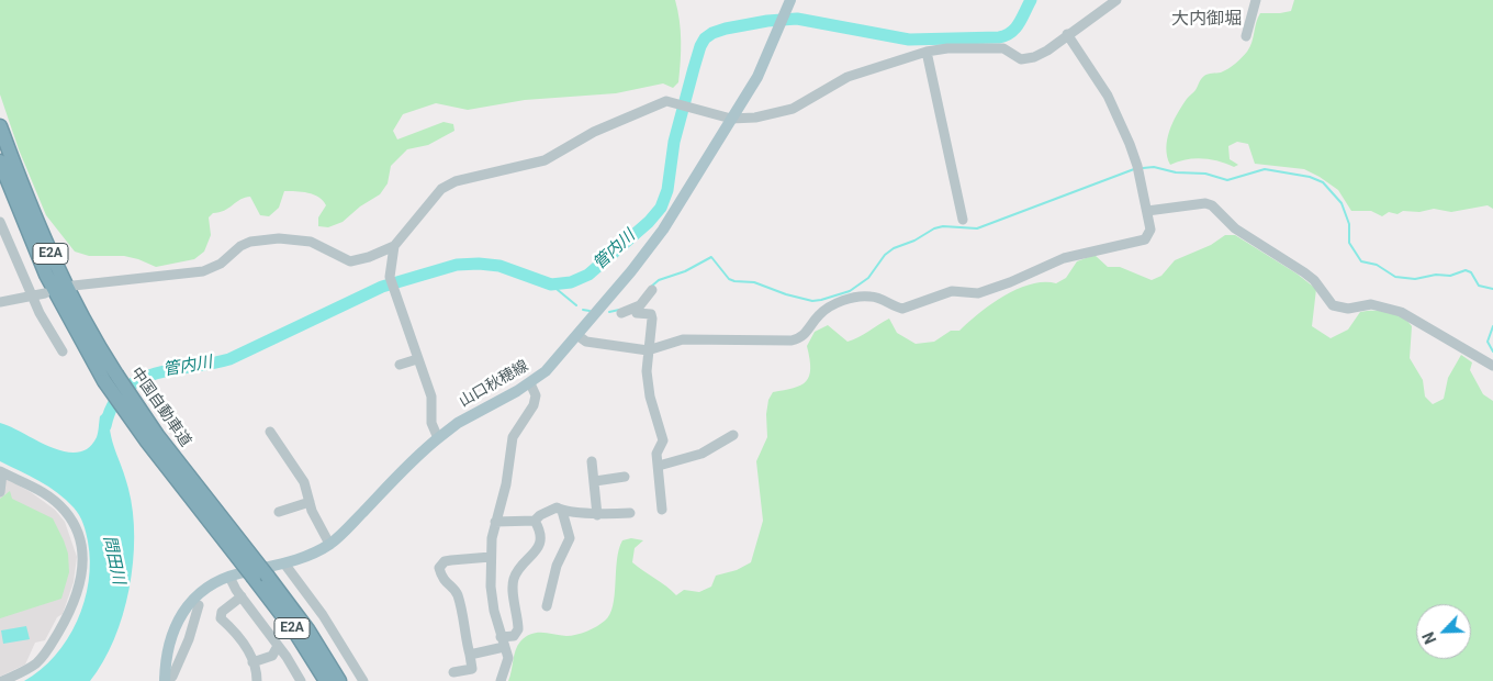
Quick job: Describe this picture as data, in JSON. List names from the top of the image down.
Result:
{
  "streets": {
    "highway": ["E2A", "中国自動車道"],
    "main road": ["山口秋穂線"]
  },
  "districts": ["大内御堀"],
  "water": ["管内川", "問田川"],
  "north": "bottom left"
}
